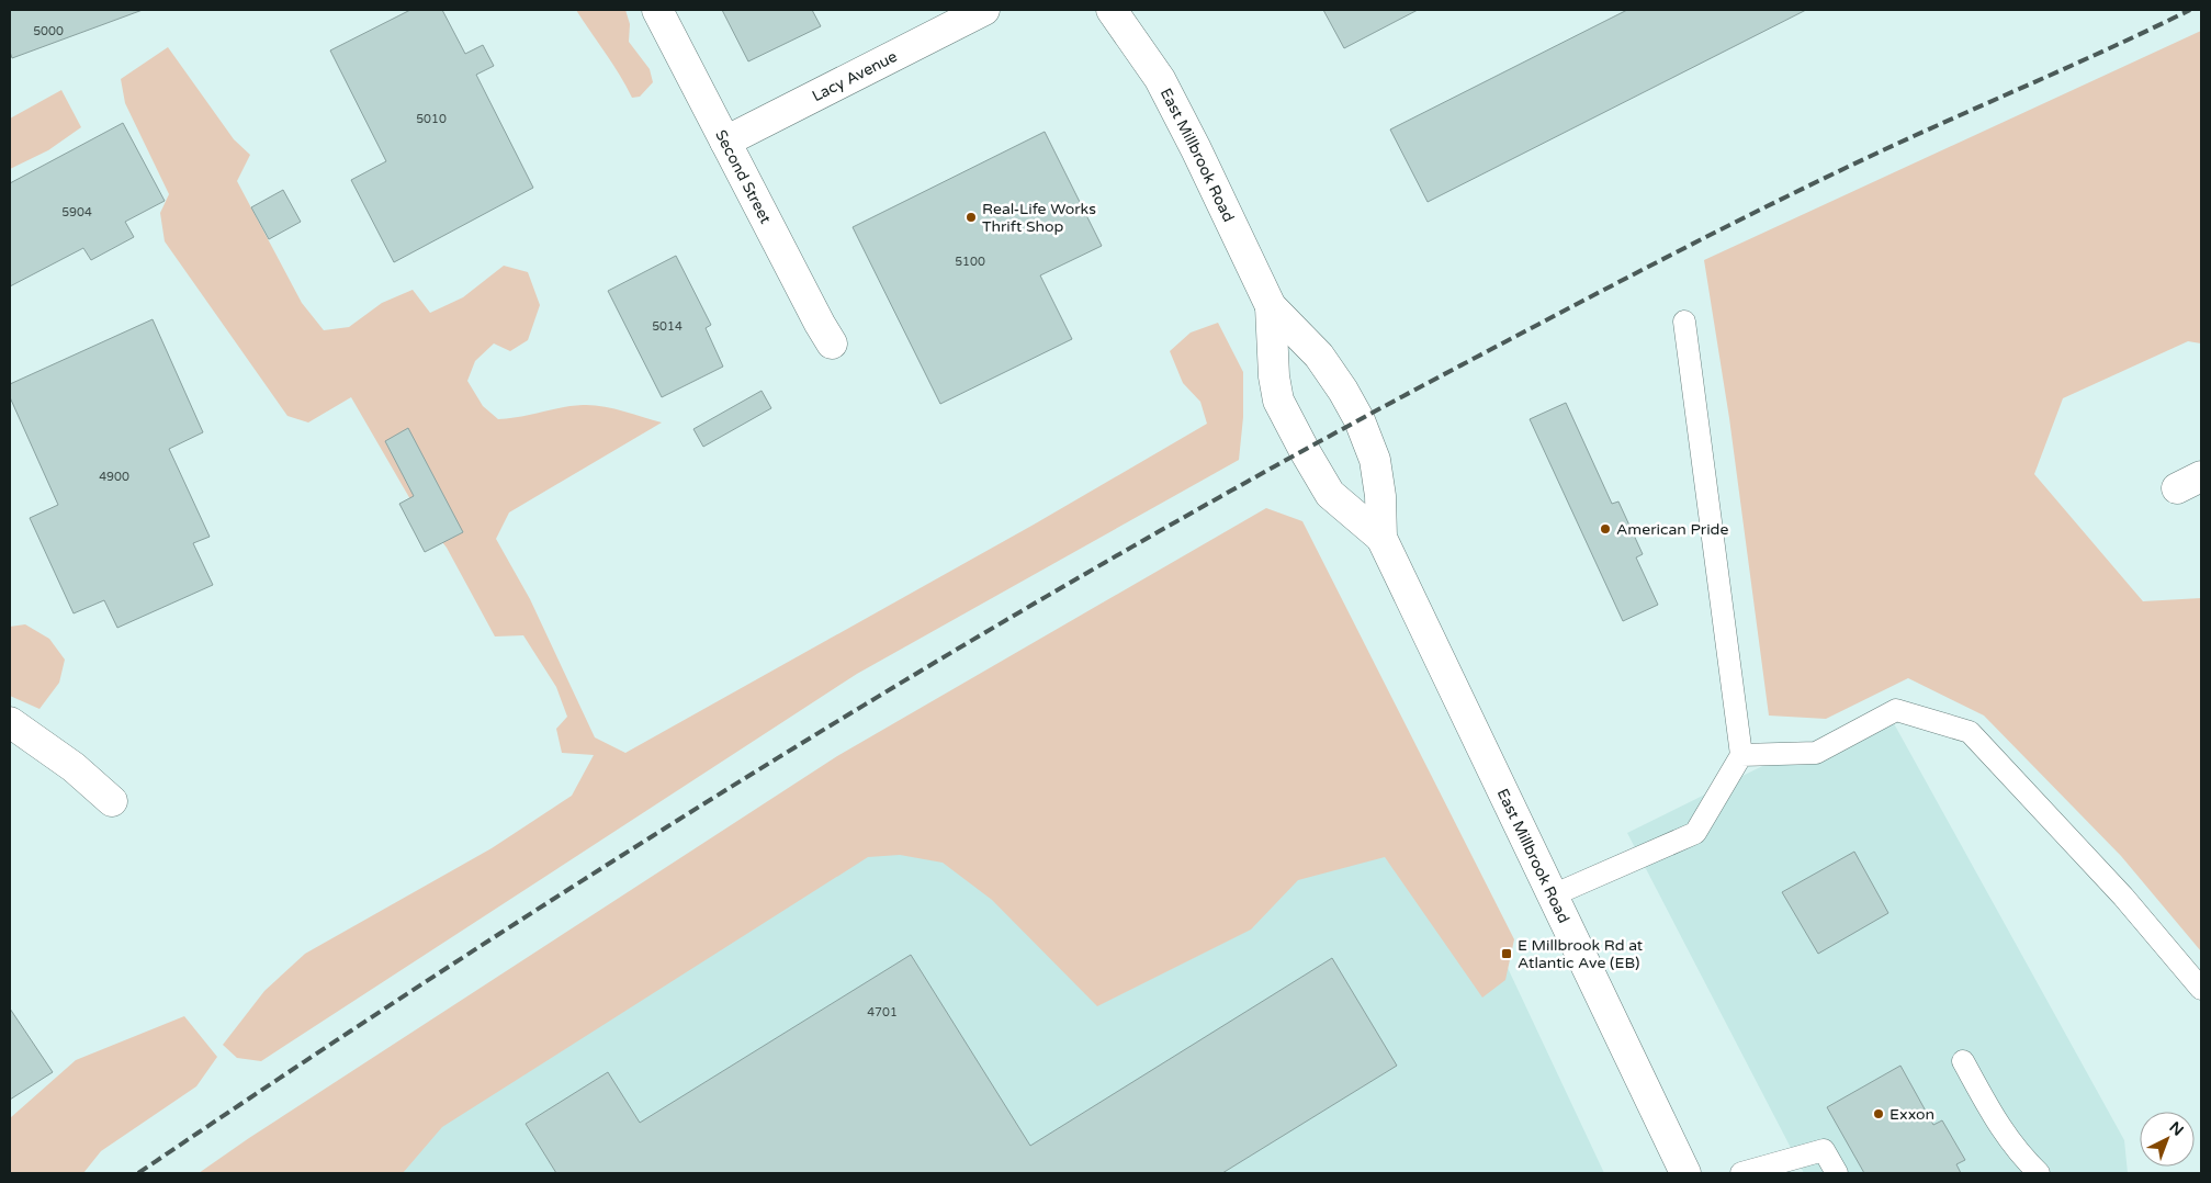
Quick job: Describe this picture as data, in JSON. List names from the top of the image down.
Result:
{
  "streets": {
    "main road": ["Lacy Avenue", "East Millbrook Road", "Second Street"]
  },
  "crossings": [
    ["Lacy Avenue", "Second Street"]
  ],
  "places": {
    "other": ["Real-Life Works Thrift Shop", "American Pride", "Exxon"],
    "transit": ["E Millbrook Rd at Atlantic Ave (EB)"]
  },
  "house_numbers": [
    "5000",
    "5010",
    "5904",
    "5100",
    "5014",
    "4900",
    "4701"
  ],
  "north": "top right"
}
